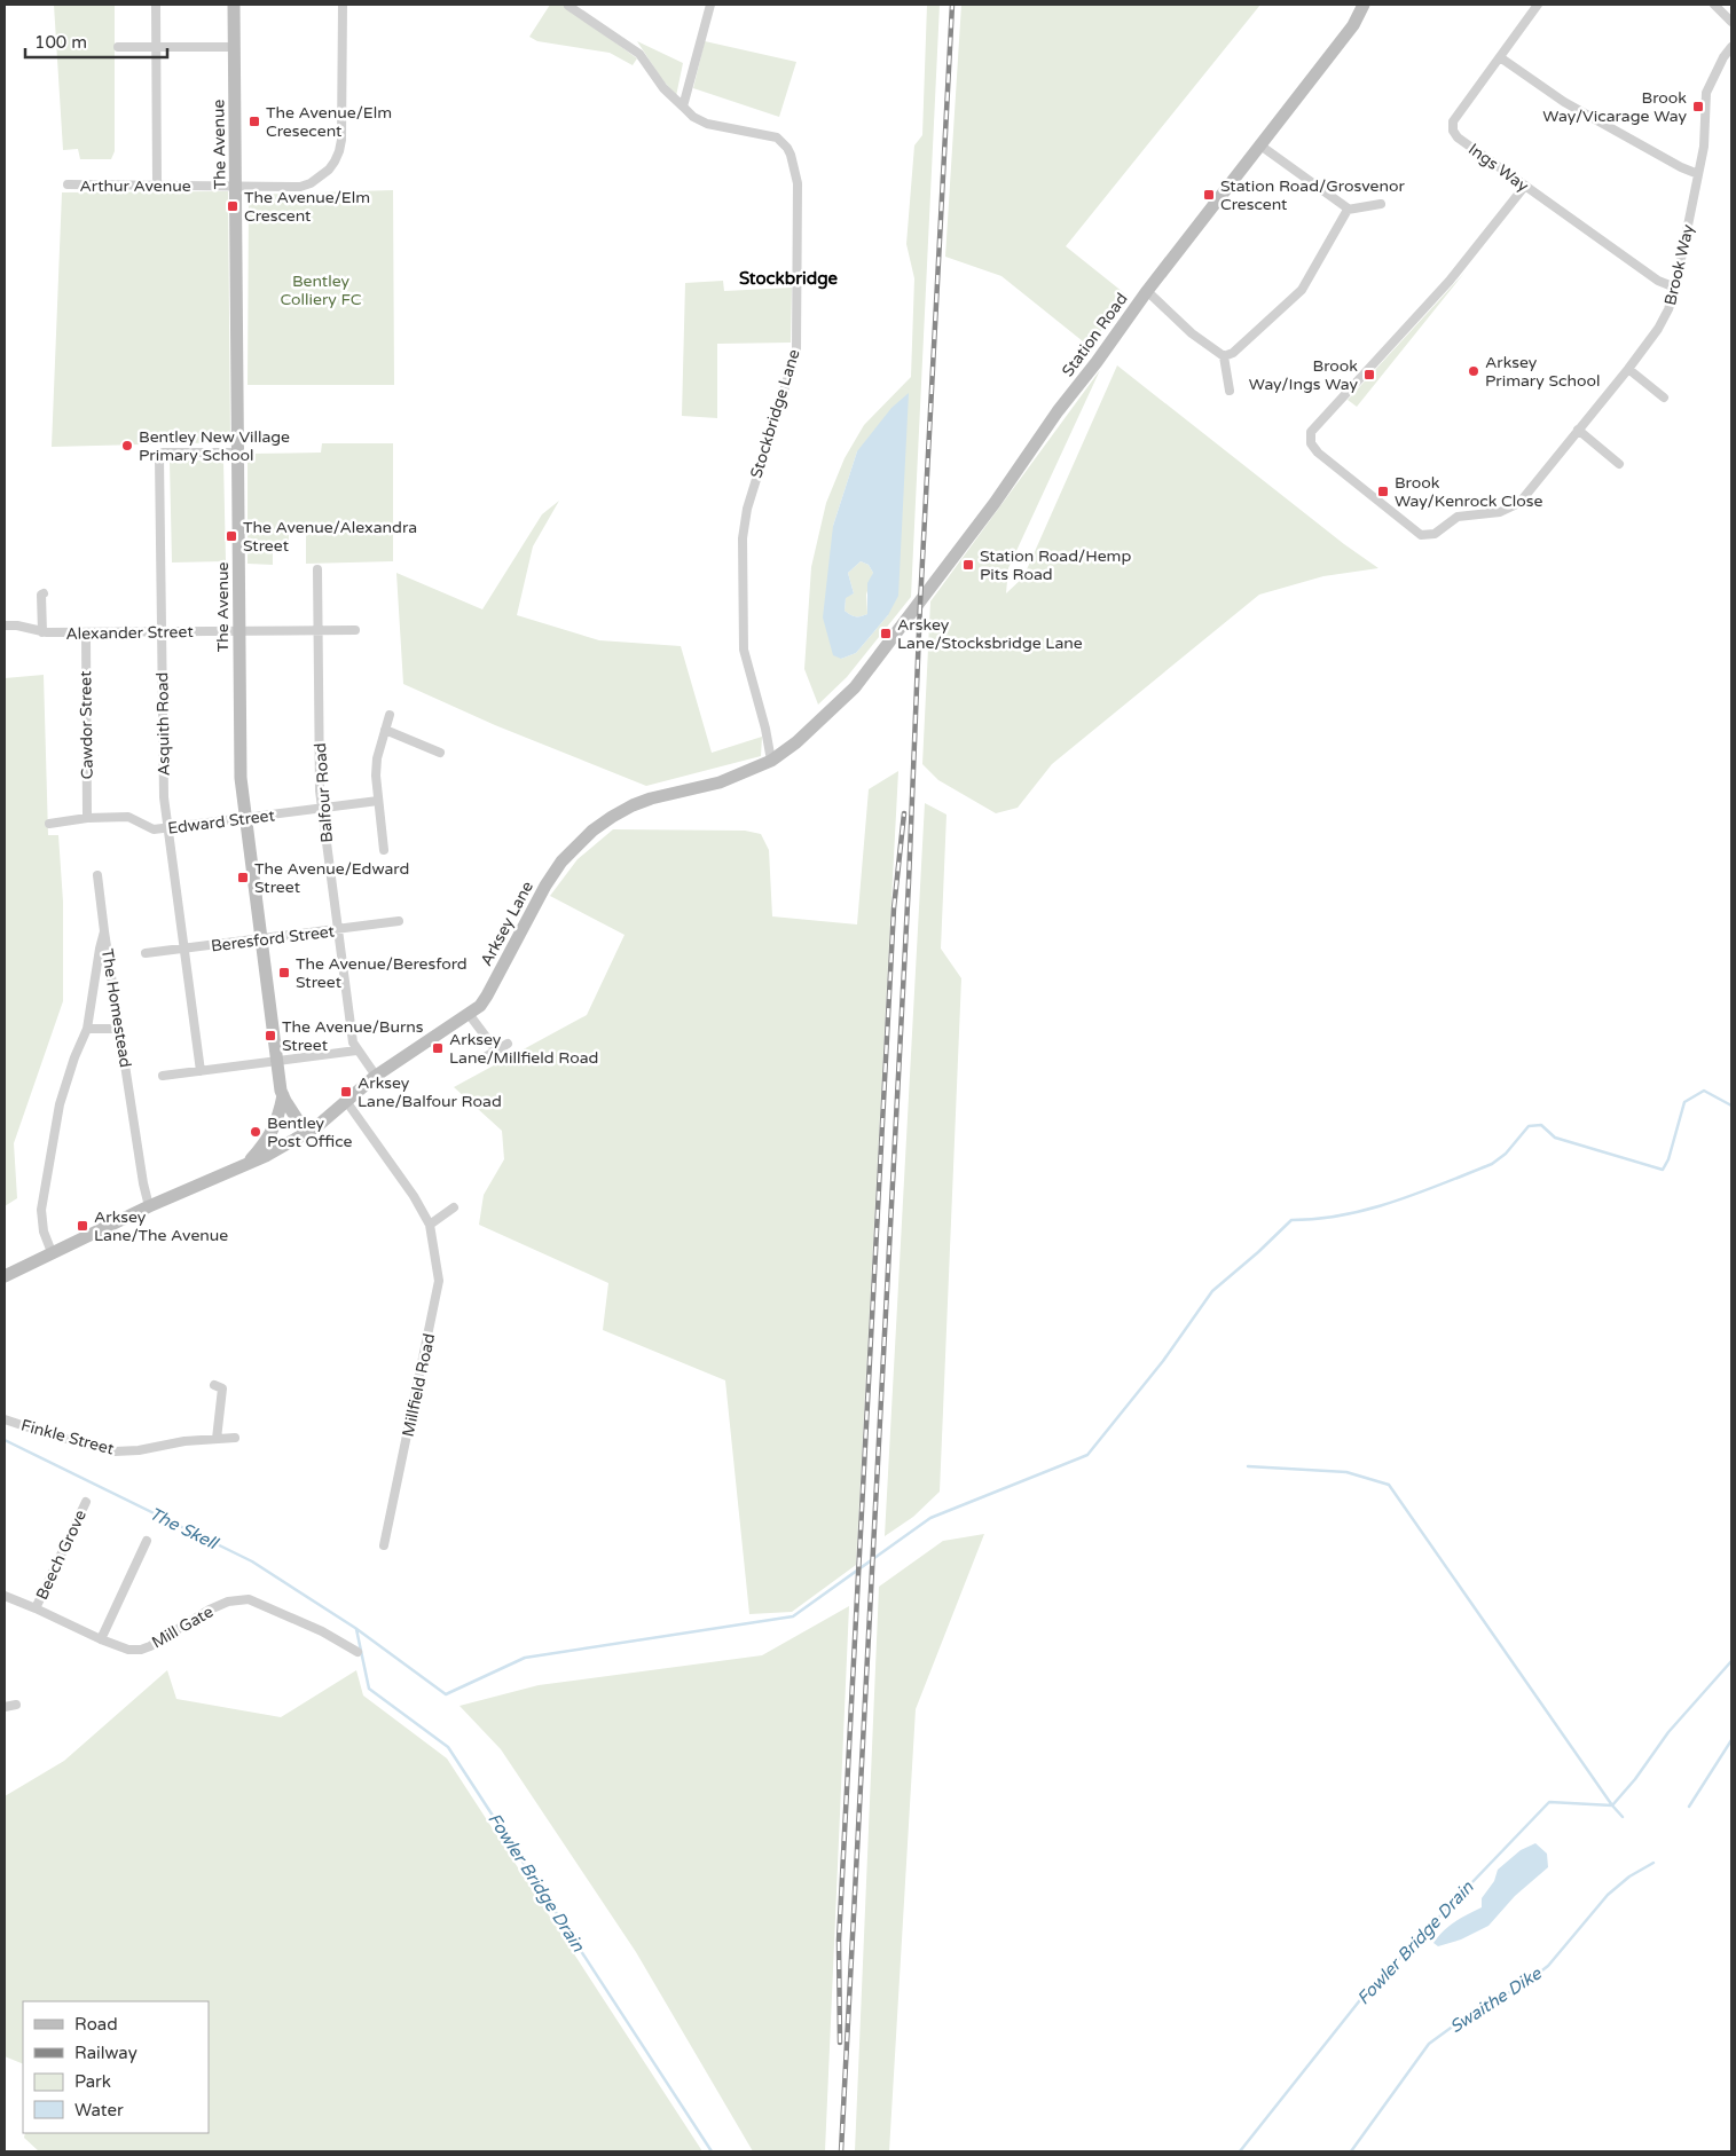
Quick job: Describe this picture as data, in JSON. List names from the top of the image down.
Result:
{
  "streets": {
    "street": [
      "The Avenue",
      "Ings Way",
      "Arthur Avenue",
      "Brook Way",
      "Station Road",
      "Stockbridge Lane",
      "Alexander Street",
      "Asquith Road",
      "Cawdor Street",
      "Balfour Road",
      "Edward Street",
      "Arksey Lane",
      "Beresford Street",
      "The Homestead",
      "Millfield Road",
      "Finkle Street",
      "Beech Grove",
      "Mill Gate"
    ]
  },
  "crossings": [
    ["The Avenue", "Arthur Avenue"],
    ["The Avenue", "Alexander Street"],
    ["The Avenue", "Asquith Road"],
    ["The Avenue", "Edward Street"],
    ["The Avenue", "Arksey Lane"],
    ["The Avenue", "Beresford Street"],
    ["Ings Way", "Brook Way"],
    ["Station Road", "Arksey Lane"],
    ["Stockbridge Lane", "Arksey Lane"],
    ["Alexander Street", "Asquith Road"],
    ["Alexander Street", "Cawdor Street"],
    ["Alexander Street", "Balfour Road"],
    ["Asquith Road", "Edward Street"],
    ["Asquith Road", "Beresford Street"],
    ["Cawdor Street", "Edward Street"],
    ["Balfour Road", "Edward Street"],
    ["Balfour Road", "Arksey Lane"],
    ["Balfour Road", "Beresford Street"],
    ["Arksey Lane", "The Homestead"],
    ["Arksey Lane", "Millfield Road"],
    ["Beech Grove", "Mill Gate"]
  ],
  "districts": ["Stockbridge"],
  "water": ["The Skell", "Fowler Bridge Drain", "Swaithe Dike"],
  "parks": ["Bentley Colliery FC"],
  "places": {
    "transit": [
      "Brook Way/Vicarage Way",
      "The Avenue/Elm Cresecent",
      "Station Road/Grosvenor Crescent",
      "The Avenue/Elm Crescent",
      "Brook Way/Ings Way",
      "Brook Way/Kenrock Close",
      "The Avenue/Alexandra Street",
      "Station Road/Hemp Pits Road",
      "Arskey Lane/Stocksbridge Lane",
      "The Avenue/Edward Street",
      "The Avenue/Beresford Street",
      "The Avenue/Burns Street",
      "Arksey Lane/Millfield Road",
      "Arksey Lane/Balfour Road",
      "Arksey Lane/The Avenue"
    ],
    "other": ["Arksey Primary School", "Bentley New Village Primary School", "Bentley Post Office"]
  },
  "legend": [
    "Road",
    "Railway",
    "Park",
    "Water"
  ],
  "scale_bar": "100 m"
}
